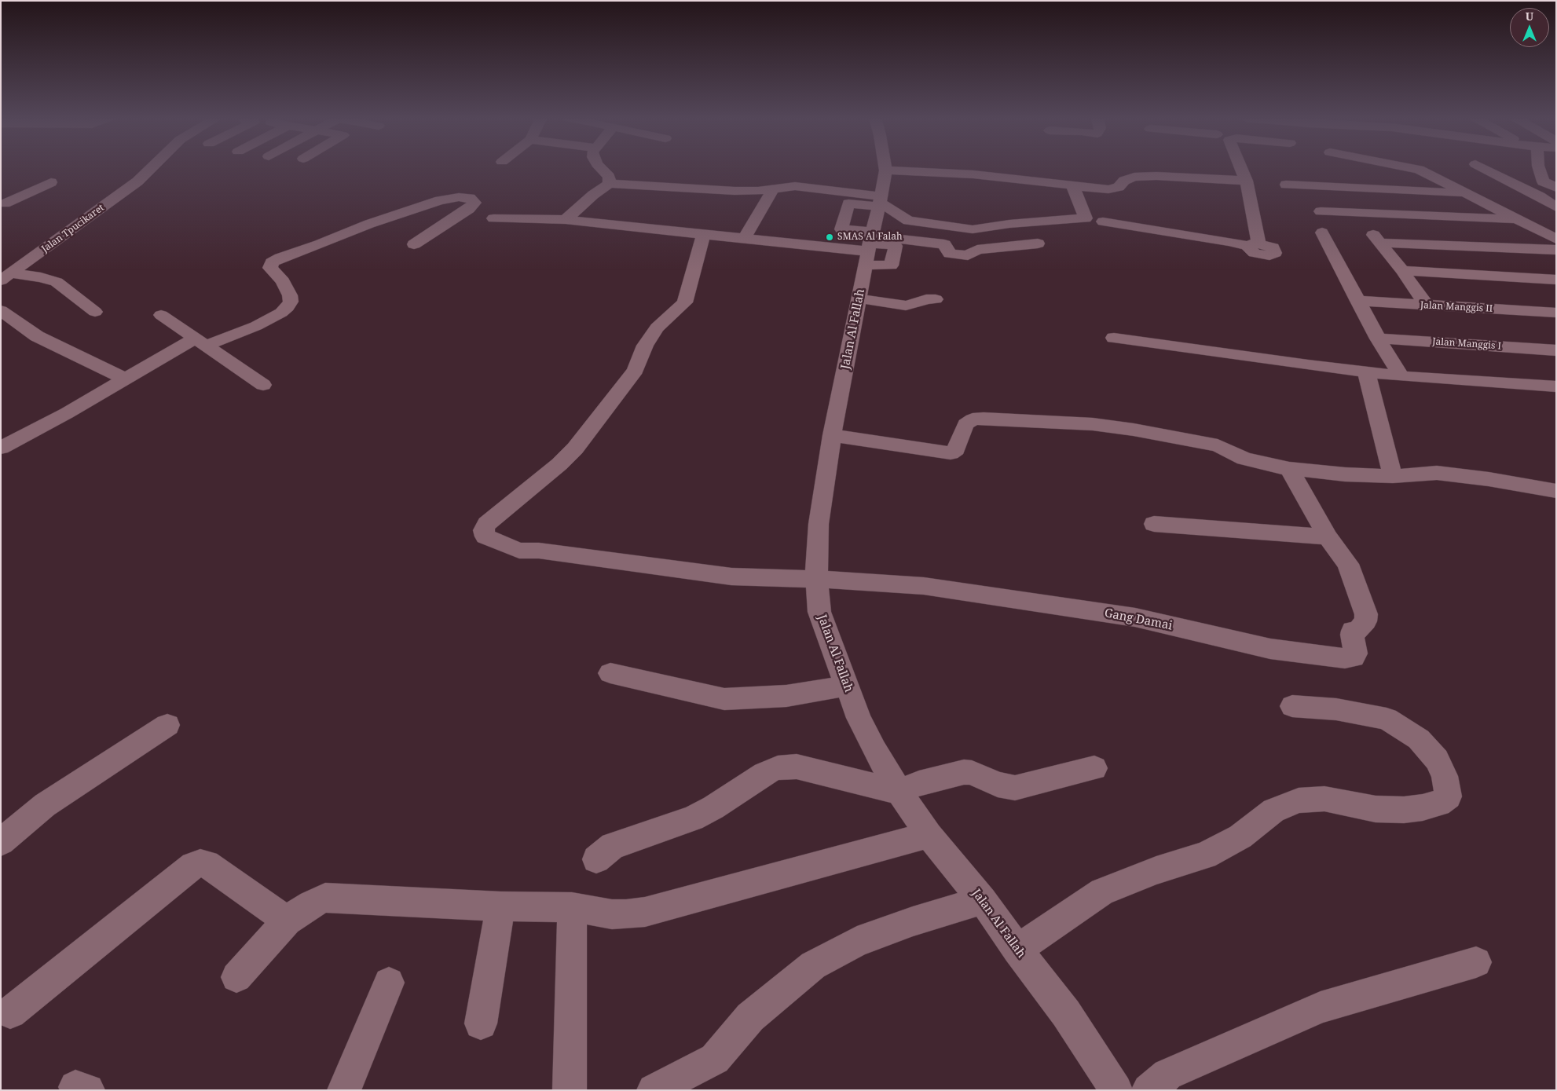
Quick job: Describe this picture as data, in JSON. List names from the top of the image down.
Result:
{
  "streets": {
    "street": [
      "Jalan Tpucikaret",
      "Jalan Manggis II",
      "Jalan Al Fallah",
      "Jalan Manggis I",
      "Gang Damai"
    ]
  },
  "crossings": [
    ["Jalan Al Fallah", "Gang Damai"]
  ],
  "places": ["SMAS Al Falah"],
  "north": "top"
}
